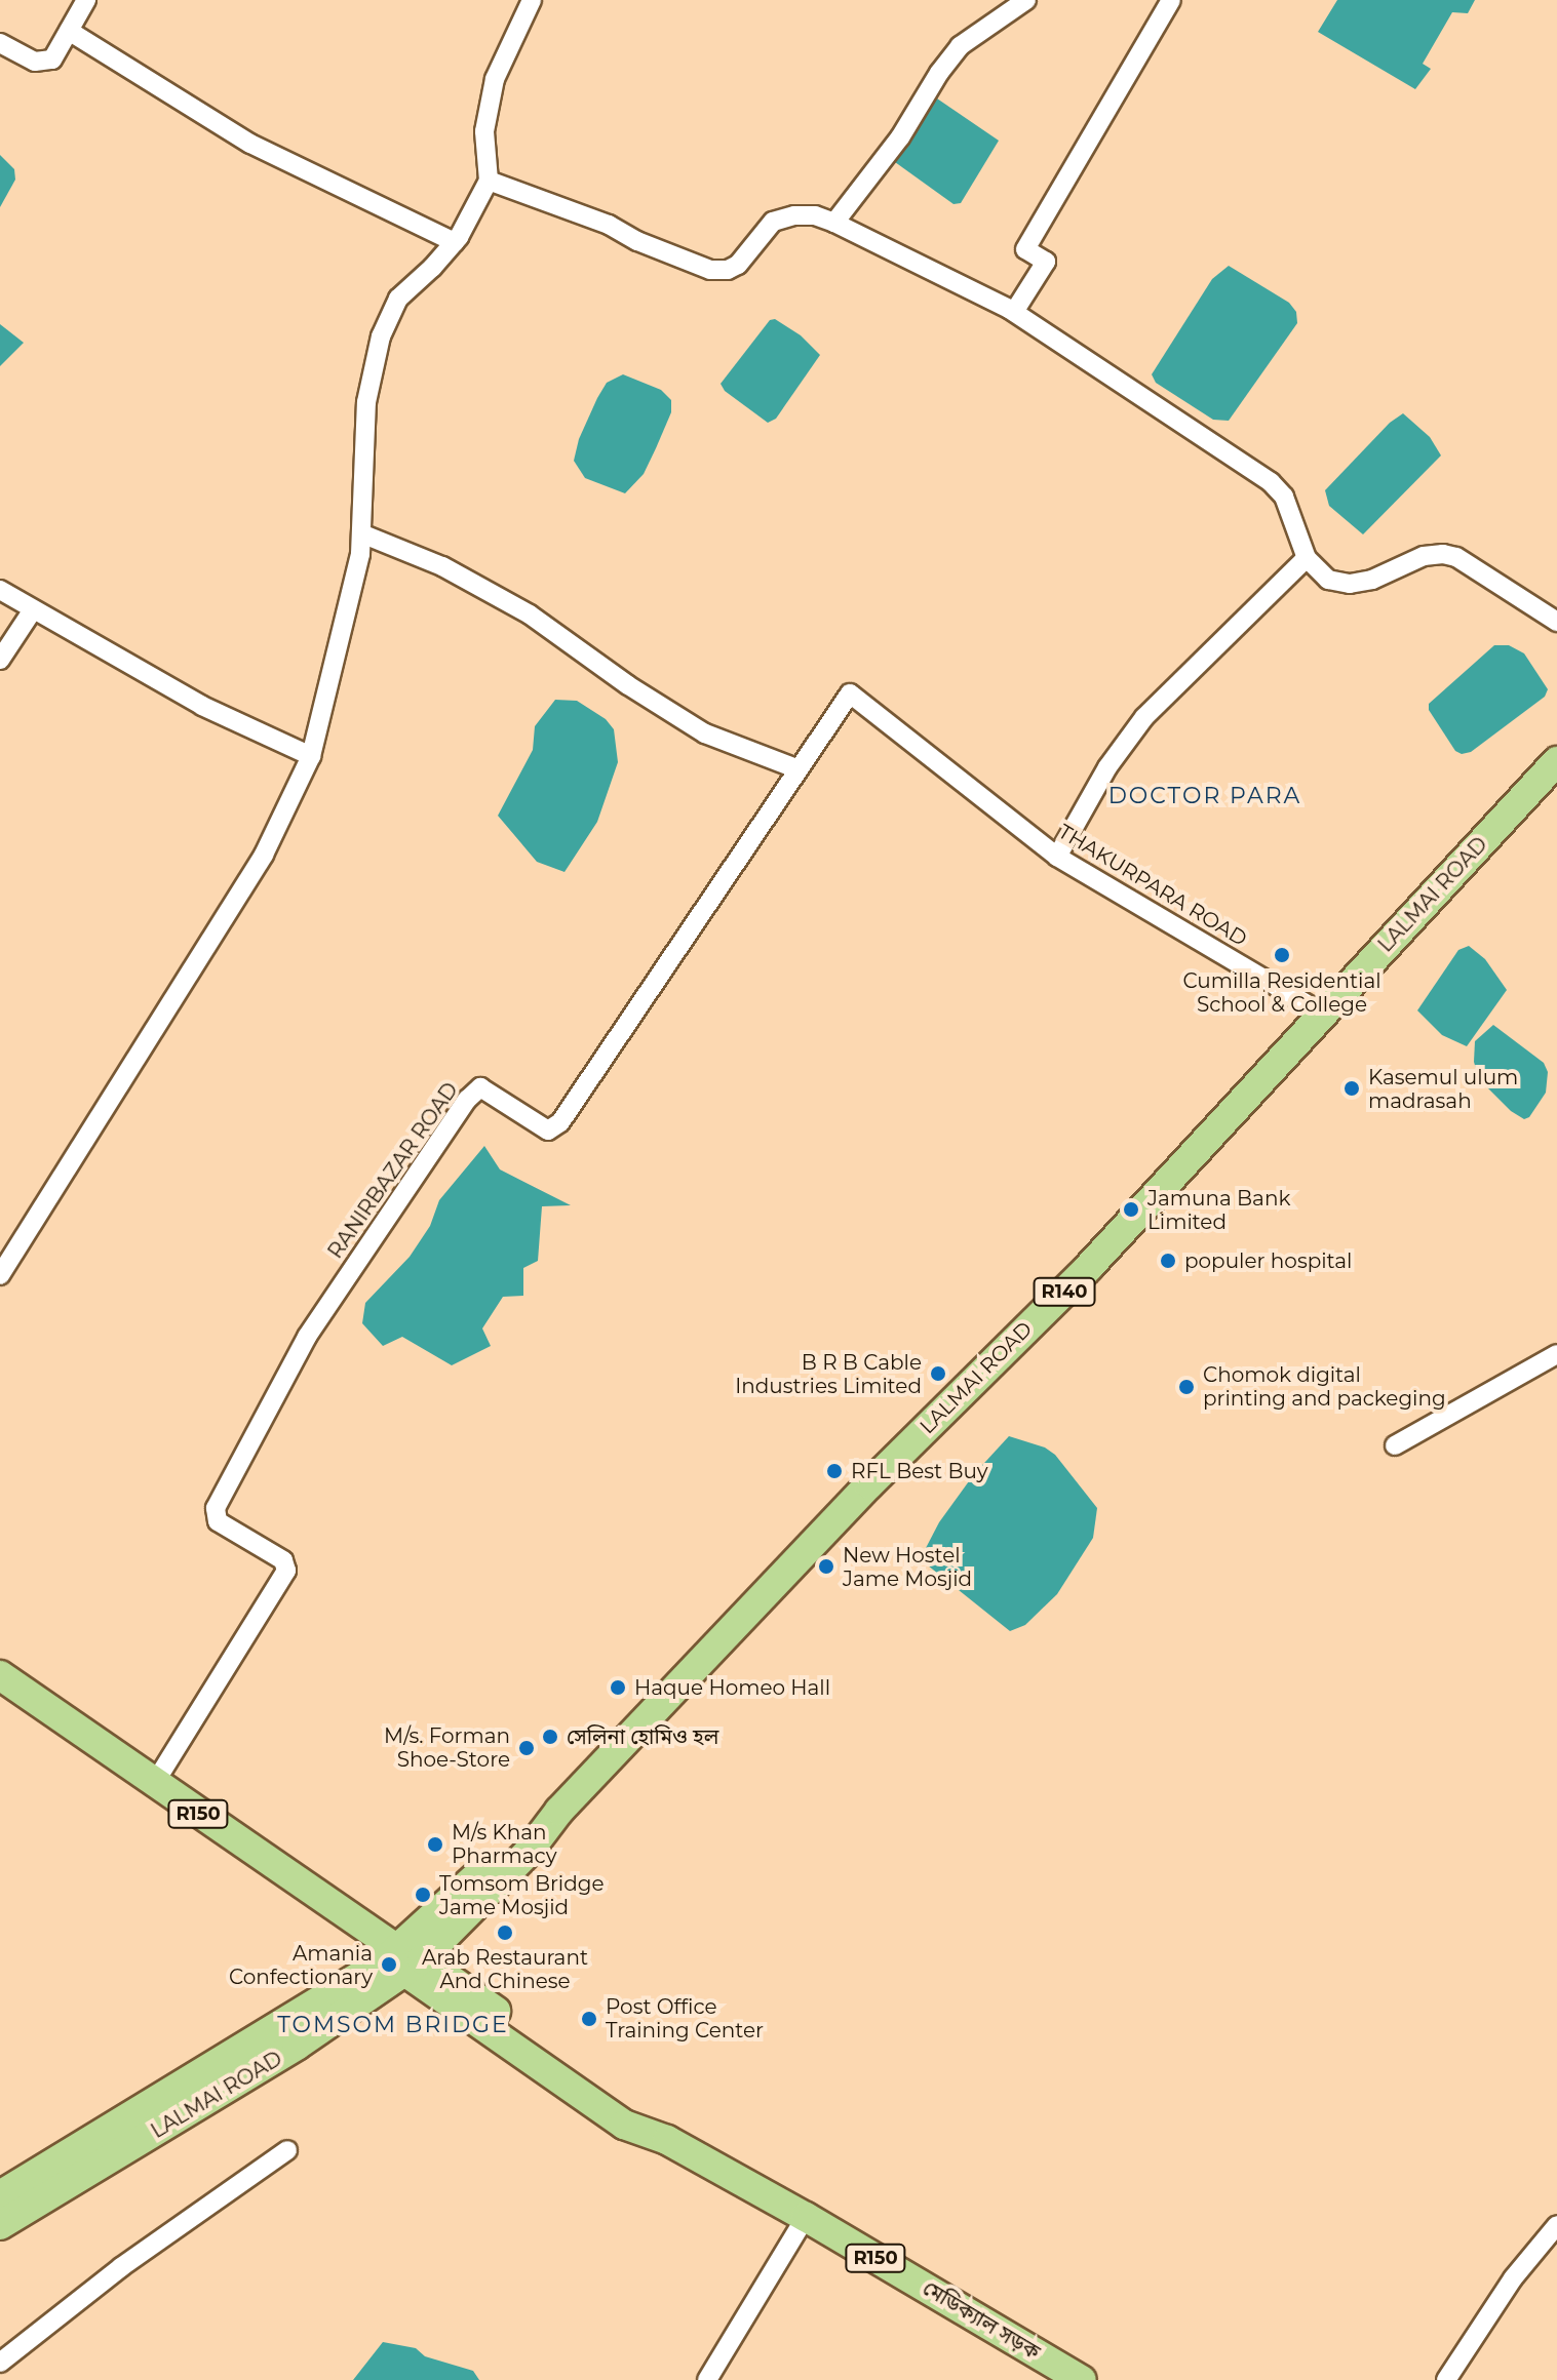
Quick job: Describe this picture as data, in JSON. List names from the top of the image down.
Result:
{
  "streets": {
    "main road": [
      "LALMAI ROAD",
      "R140",
      "R150",
      "মেডিক্যাল সড়ক"
    ],
    "street": ["THAKURPARA ROAD", "RANIRBAZAR ROAD"]
  },
  "crossings": [
    ["THAKURPARA ROAD", "LALMAI ROAD"],
    ["THAKURPARA ROAD", "RANIRBAZAR ROAD"],
    ["LALMAI ROAD", "R150"],
    ["LALMAI ROAD", "মেডিক্যাল সড়ক"],
    ["RANIRBAZAR ROAD", "R150"],
    ["R150", "মেডিক্যাল সড়ক"]
  ],
  "districts": ["DOCTOR PARA", "TOMSOM BRIDGE"],
  "places": [
    "Cumilla Residential School & College",
    "Kasemul ulum madrasah",
    "Jamuna Bank Limited",
    "populer hospital",
    "B R B Cable Industries Limited",
    "Chomok digital printing and packeging",
    "RFL Best Buy",
    "New Hostel Jame Mosjid",
    "Haque Homeo Hall",
    "সেলিনা হোমিও হল",
    "M/s. Forman Shoe-Store",
    "M/s Khan Pharmacy",
    "Tomsom Bridge Jame Mosjid",
    "Arab Restaurant And Chinese",
    "Amania Confectionary",
    "Post Office Training Center"
  ]
}
